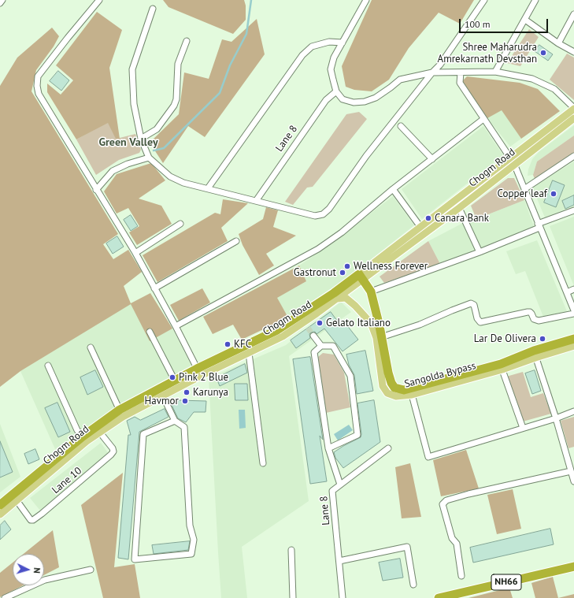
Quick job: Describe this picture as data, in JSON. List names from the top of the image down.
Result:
{
  "streets": {
    "highway": ["Chogm Road", "Sangolda Bypass", "NH66"],
    "street": ["Lane 8", "Lane 10"]
  },
  "crossings": [
    ["Chogm Road", "Sangolda Bypass"],
    ["Chogm Road", "Lane 10"]
  ],
  "districts": ["Green Valley"],
  "places": [
    "Shree Maharudra Amrekarnath Devsthan",
    "Copper leaf",
    "Canara Bank",
    "Wellness Forever",
    "Gastronut",
    "Gelato Italiano",
    "Lar De Olivera",
    "KFC",
    "Pink 2 Blue",
    "Karunya",
    "Havmor"
  ],
  "scale_bar": "100 m",
  "north": "right"
}
